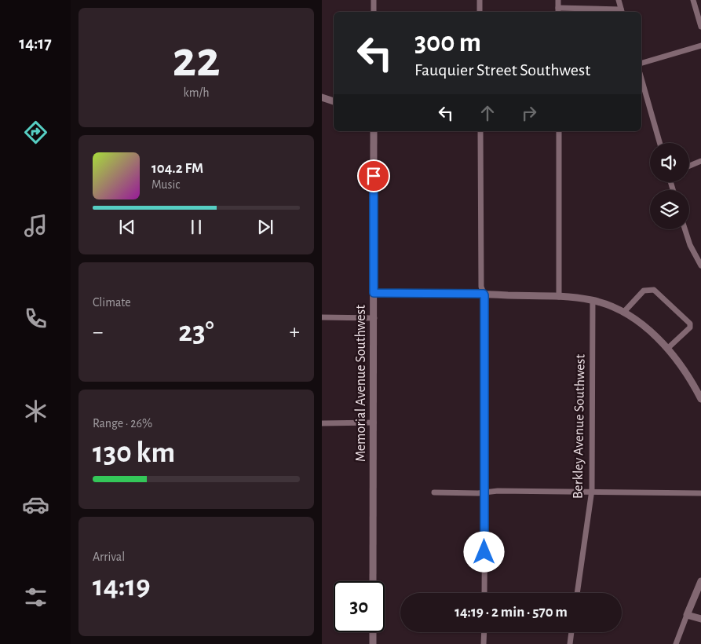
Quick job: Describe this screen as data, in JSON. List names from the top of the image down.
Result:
{
  "streets": {
    "street": ["Memorial Avenue Southwest", "Berkley Avenue Southwest"]
  },
  "page": {
    "tabs": "14:17",
    "tile": [
      ["22", "km/h"],
      "Climate",
      ["Range · 26%", "130 km"],
      ["Arrival", "14:19"]
    ],
    "turn": ["300 m", "Fauquier Street Southwest"],
    "song": ["104.2 FM", "Music"],
    "heat": ["−", "23°", "+"],
    "limit": "30",
    "trip": "14:19 · 2 min · 570 m"
  }
}
